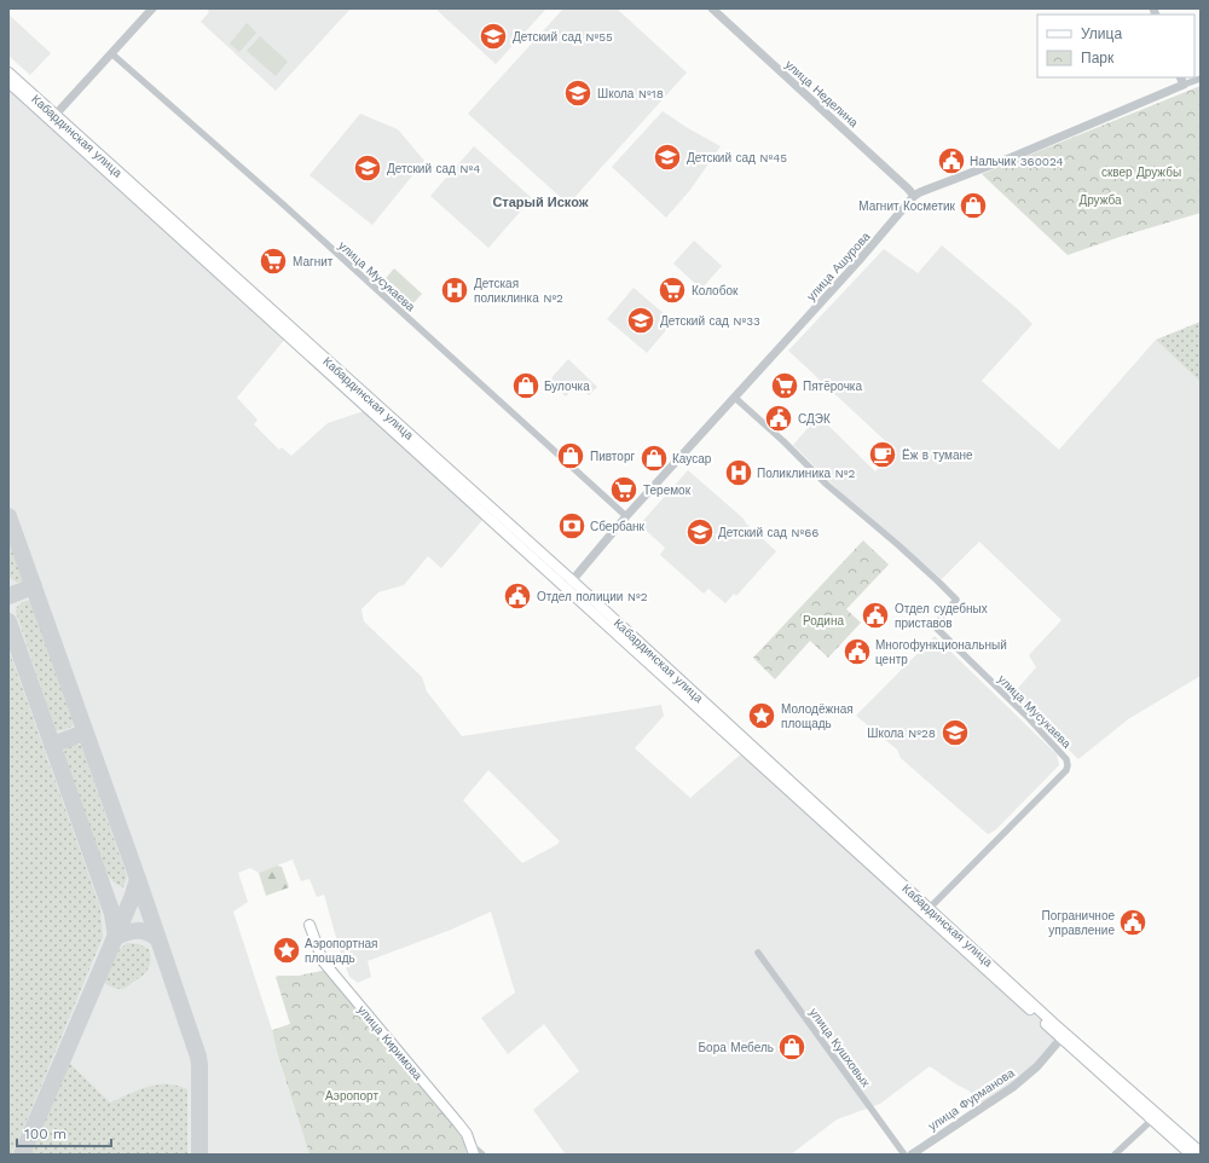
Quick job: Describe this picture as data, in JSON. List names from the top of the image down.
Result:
{
  "streets": {
    "main road": ["Кабардинская улица", "улица Киримова"],
    "street": [
      "улица Неделина",
      "улица Ашурова",
      "улица Мусукаева",
      "улица Кушховых",
      "улица Фурманова"
    ]
  },
  "crossings": [
    ["улица Неделина", "улица Ашурова"],
    ["Кабардинская улица", "улица Ашурова"],
    ["Кабардинская улица", "улица Мусукаева"],
    ["Кабардинская улица", "улица Фурманова"],
    ["улица Ашурова", "улица Мусукаева"]
  ],
  "districts": ["Старый Искож"],
  "parks": [
    "сквер Дружбы",
    "Дружба",
    "Родина",
    "Аэропорт"
  ],
  "places": {
    "school or university": [
      "Детский сад №55",
      "Школа №18",
      "Детский сад №45",
      "Детский сад №4",
      "Детский сад №33",
      "Детский сад №66",
      "Школа №28"
    ],
    "public building": [
      "Нальчик 360024",
      "СДЭК",
      "Отдел полиции №2",
      "Отдел судебных приставов",
      "Многофункциональный центр",
      "Пограничное управление"
    ],
    "shop": [
      "Магнит Косметик",
      "Булочка",
      "Пивторг",
      "Каусар",
      "Бора Мебель"
    ],
    "supermarket": [
      "Магнит",
      "Колобок",
      "Пятёрочка",
      "Теремок"
    ],
    "hospital": ["Детская поликлинка №2", "Поликлиника №2"],
    "cafe": ["Ёж в тумане"],
    "bank": ["Сбербанк"],
    "place": ["Молодёжная площадь", "Аэропортная площадь"]
  },
  "legend": ["Улица", "Парк"],
  "scale_bar": "100 m"
}
